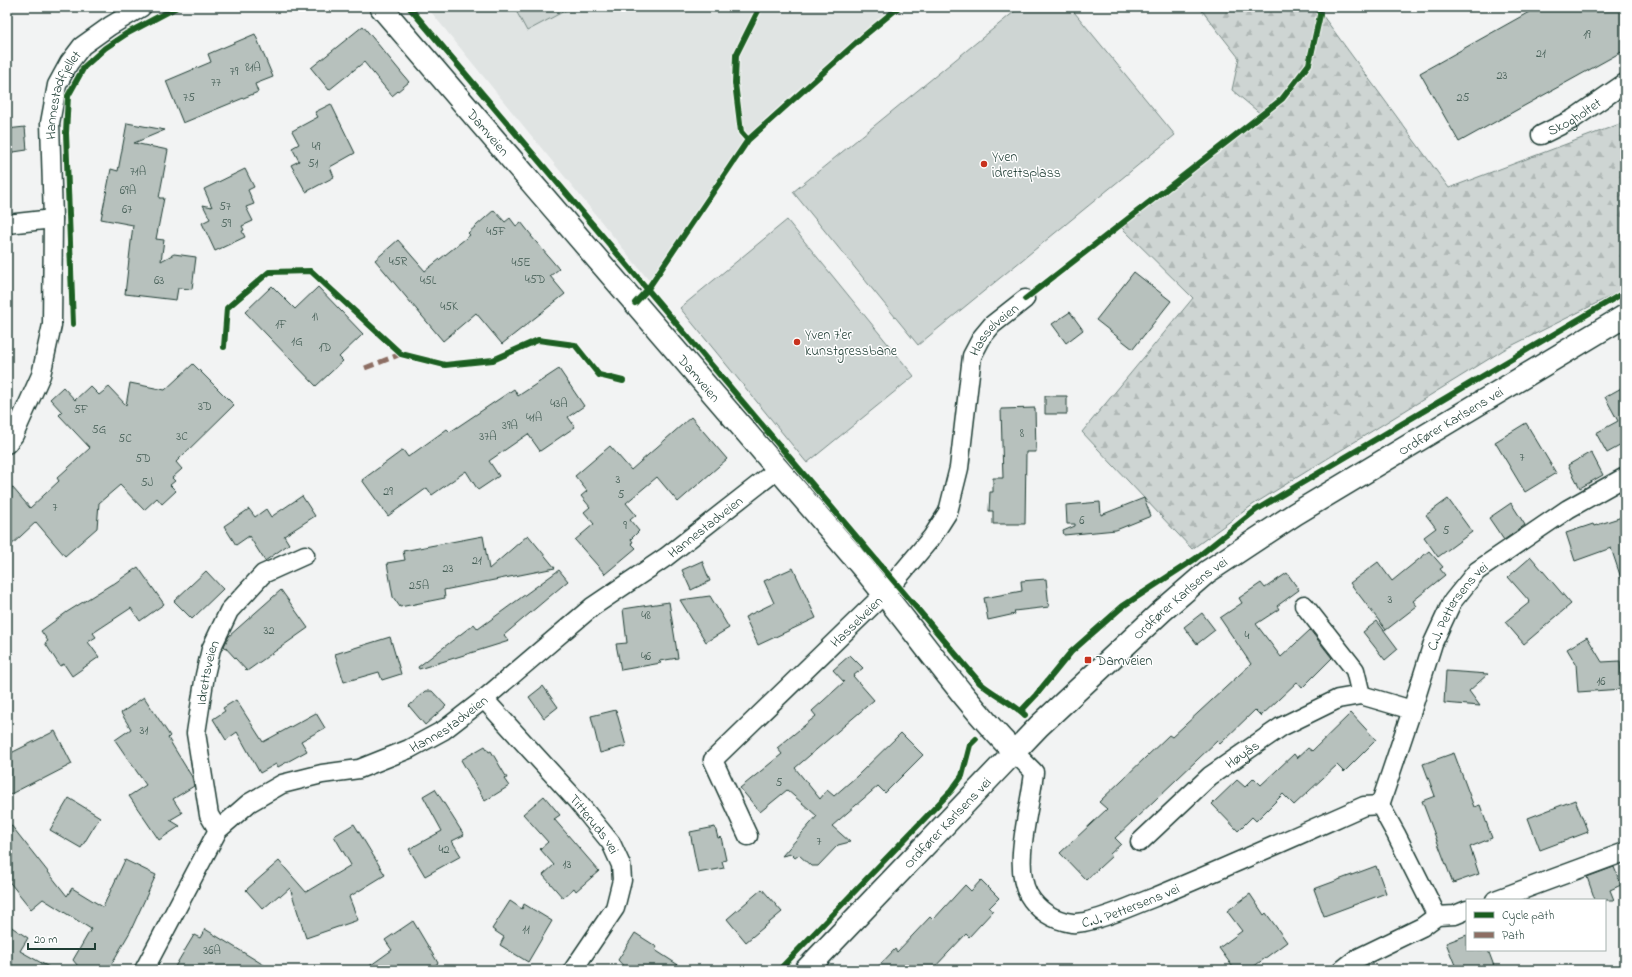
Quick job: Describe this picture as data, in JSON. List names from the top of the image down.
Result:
{
  "streets": {
    "street": [
      "Hannestadfjellet",
      "Skogholtet",
      "Damveien",
      "Hasselveien",
      "Ordfører Karlsens vei",
      "Hannestadveien",
      "C.J. Pettersens vei",
      "Idrettsveien",
      "Høyås",
      "Titteruds vei"
    ]
  },
  "crossings": [
    ["Damveien", "Hasselveien"],
    ["Damveien", "Ordfører Karlsens vei"],
    ["Damveien", "Hannestadveien"],
    ["Damveien", "C.J. Pettersens vei"],
    ["Ordfører Karlsens vei", "C.J. Pettersens vei"],
    ["Hannestadveien", "Idrettsveien"],
    ["Hannestadveien", "Titteruds vei"],
    ["C.J. Pettersens vei", "Høyås"]
  ],
  "places": {
    "other": ["Yven idrettsplass", "Yven 7'er kunstgressbane"],
    "transit": ["Damveien"]
  },
  "house_numbers": [
    "19",
    "21",
    "81A",
    "79",
    "23",
    "77",
    "75",
    "25",
    "49",
    "51",
    "71A",
    "69A",
    "57",
    "67",
    "59",
    "45F",
    "45R",
    "45E",
    "45D",
    "63",
    "45L",
    "45K",
    "1I",
    "1F",
    "1G",
    "1D",
    "43A",
    "3D",
    "5F",
    "41A",
    "39A",
    "5G",
    "8",
    "3C",
    "37A",
    "5C",
    "7",
    "5D",
    "3",
    "5J",
    "29",
    "5",
    "7",
    "6",
    "9",
    "5",
    "21",
    "23",
    "25A",
    "3",
    "48",
    "32",
    "4",
    "46",
    "16",
    "31",
    "5",
    "7",
    "42",
    "13",
    "11",
    "36A"
  ],
  "legend": ["Cycle path", "Path"],
  "scale_bar": "20 m"
}
